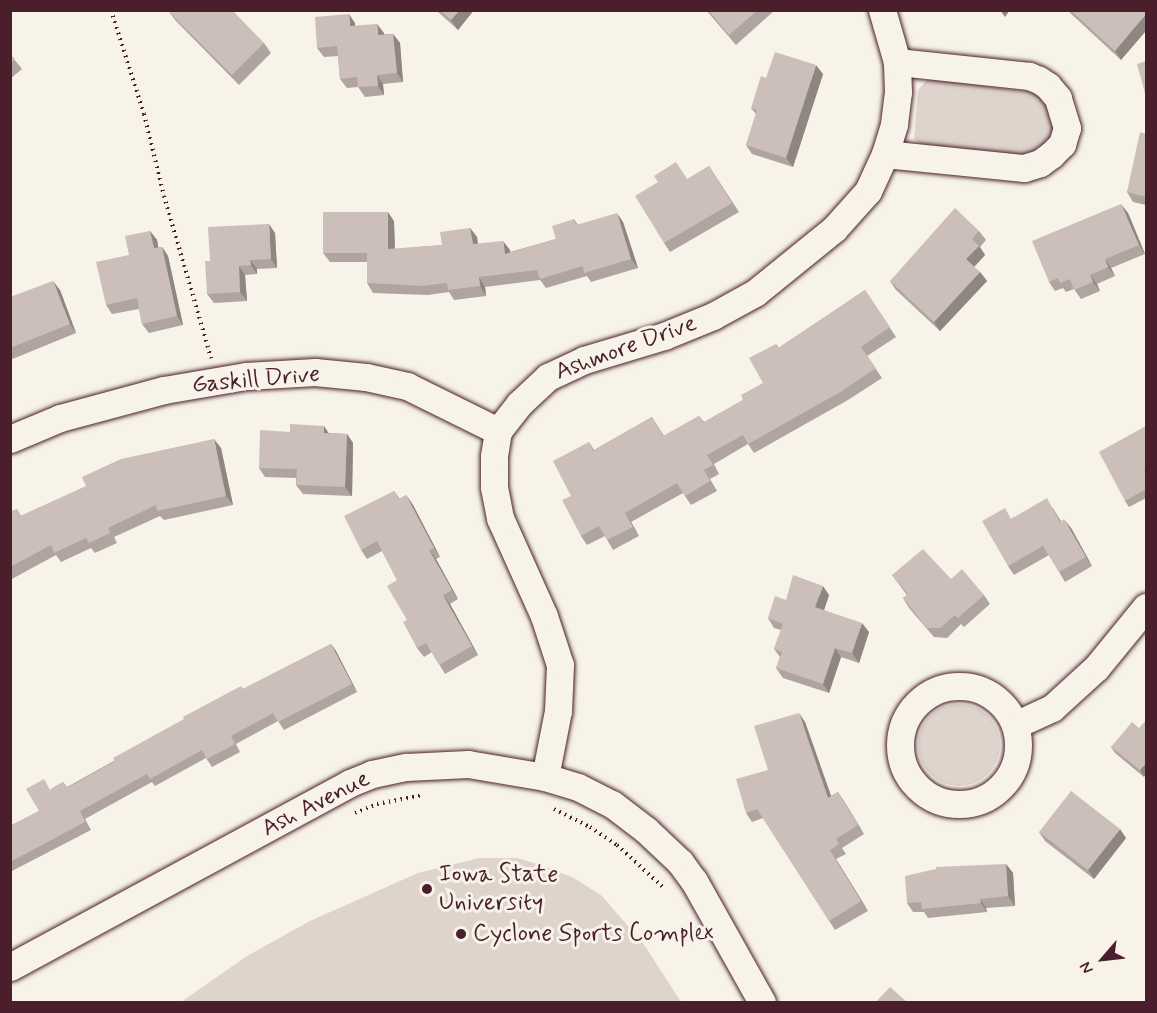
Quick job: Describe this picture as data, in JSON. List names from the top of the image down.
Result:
{
  "streets": {
    "street": ["Ashmore Drive", "Gaskill Drive", "Ash Avenue"]
  },
  "crossings": [
    ["Ashmore Drive", "Gaskill Drive"]
  ],
  "places": ["Iowa State University", "Cyclone Sports Complex"],
  "north": "bottom left"
}
